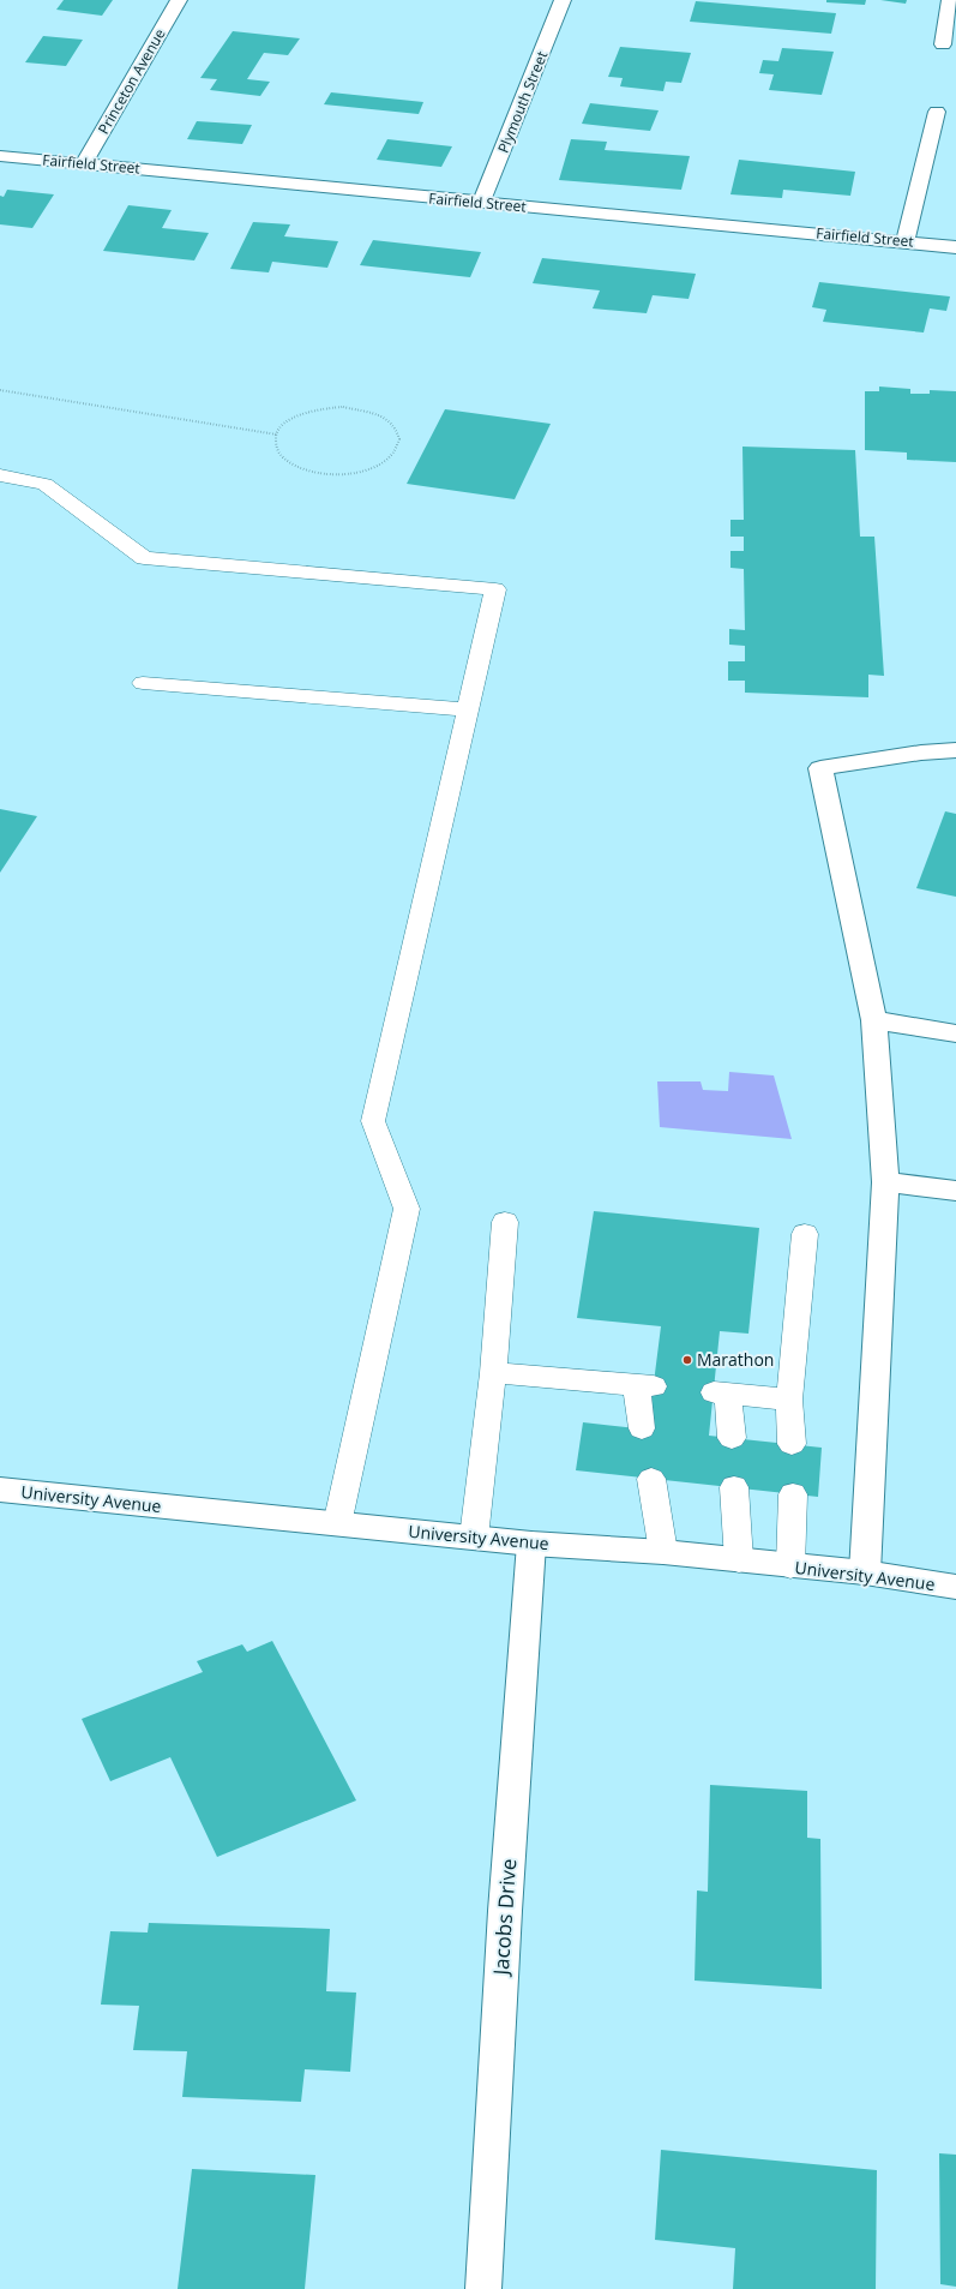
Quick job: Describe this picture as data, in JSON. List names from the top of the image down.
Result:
{
  "streets": {
    "street": [
      "Princeton Avenue",
      "Plymouth Street",
      "Fairfield Street",
      "University Avenue",
      "Jacobs Drive"
    ]
  },
  "crossings": [
    ["Princeton Avenue", "Fairfield Street"],
    ["Plymouth Street", "Fairfield Street"],
    ["University Avenue", "Jacobs Drive"]
  ],
  "places": ["Marathon"]
}
